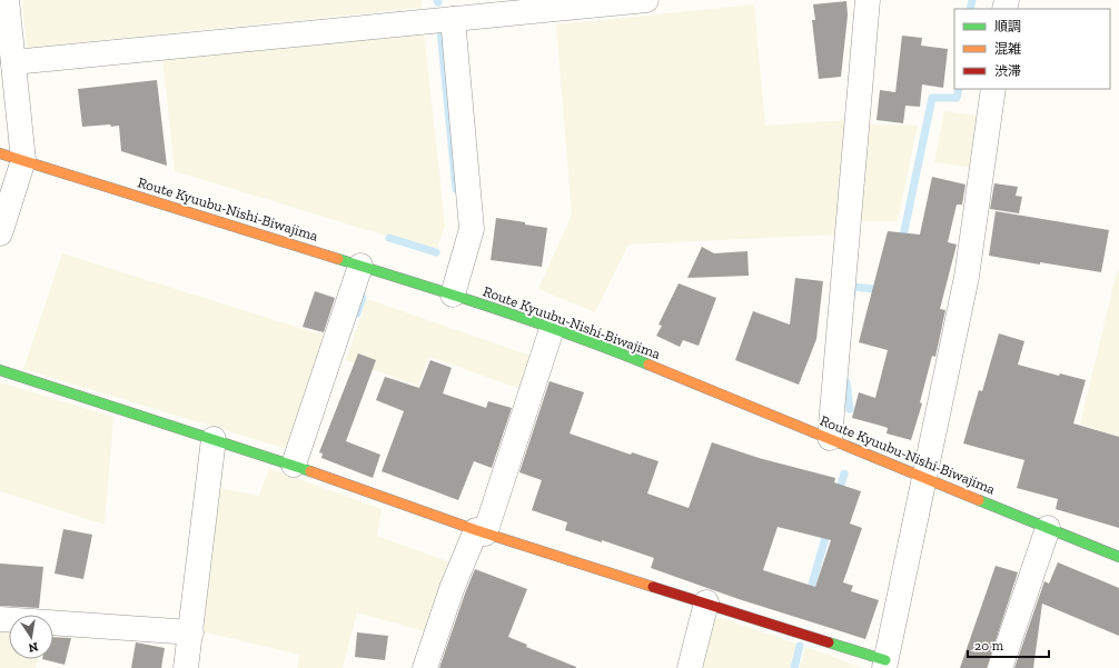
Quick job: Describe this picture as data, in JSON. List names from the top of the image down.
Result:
{
  "streets": {
    "main road": ["Route Kyuubu-Nishi-Biwajima"]
  },
  "legend": ["順調", "混雑", "渋滞"],
  "scale_bar": "20 m",
  "north": "bottom"
}
